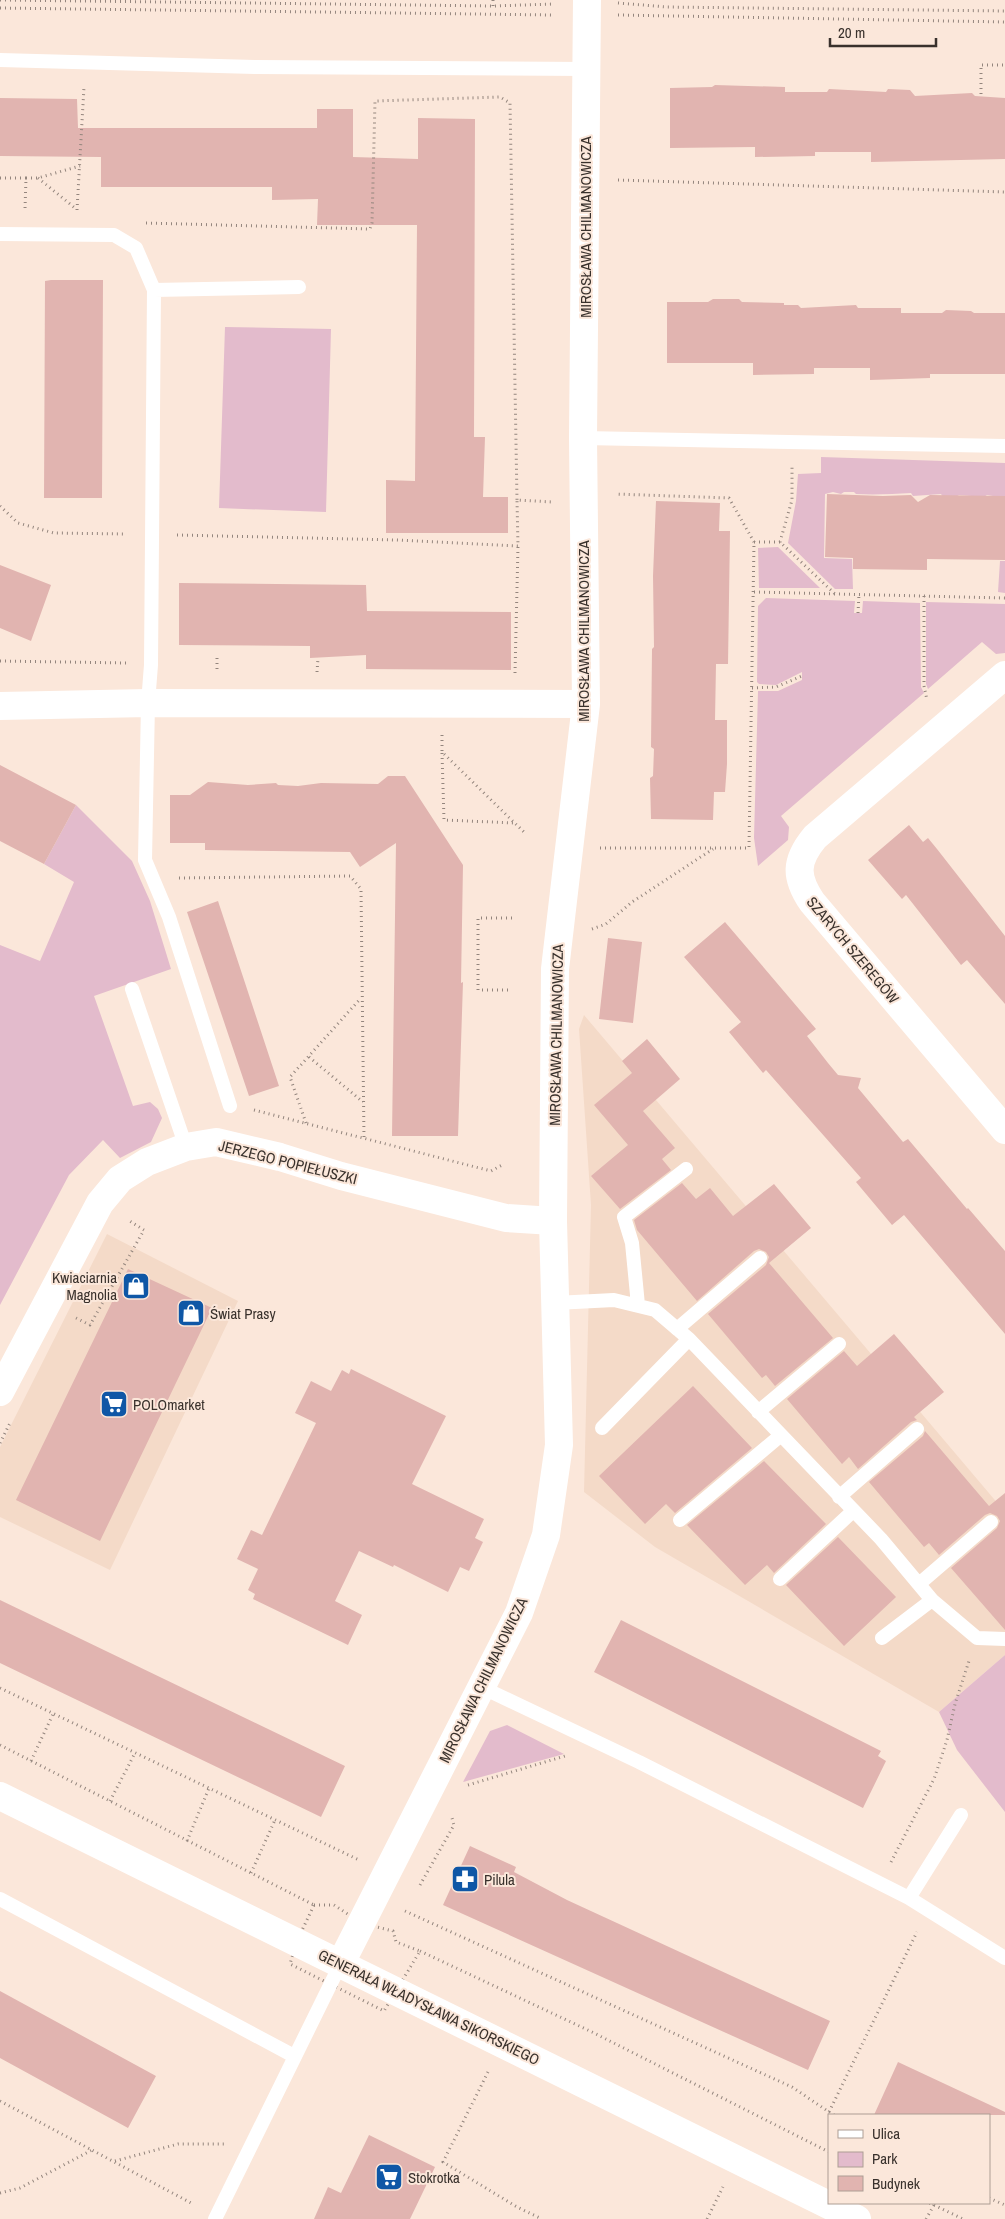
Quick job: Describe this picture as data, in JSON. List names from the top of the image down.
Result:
{
  "streets": {
    "street": [
      "MIROSŁAWA CHILMANOWICZA",
      "SZARYCH SZEREGÓW",
      "JERZEGO POPIEŁUSZKI",
      "GENERAŁA WŁADYSŁAWA SIKORSKIEGO"
    ]
  },
  "crossings": [
    ["MIROSŁAWA CHILMANOWICZA", "JERZEGO POPIEŁUSZKI"],
    ["MIROSŁAWA CHILMANOWICZA", "GENERAŁA WŁADYSŁAWA SIKORSKIEGO"]
  ],
  "places": {
    "shop": ["Kwiaciarnia Magnolia", "Świat Prasy"],
    "supermarket": ["POLOmarket", "Stokrotka"],
    "pharmacy": ["Pilula"]
  },
  "legend": ["Ulica", "Park", "Budynek"],
  "scale_bar": "20 m"
}
